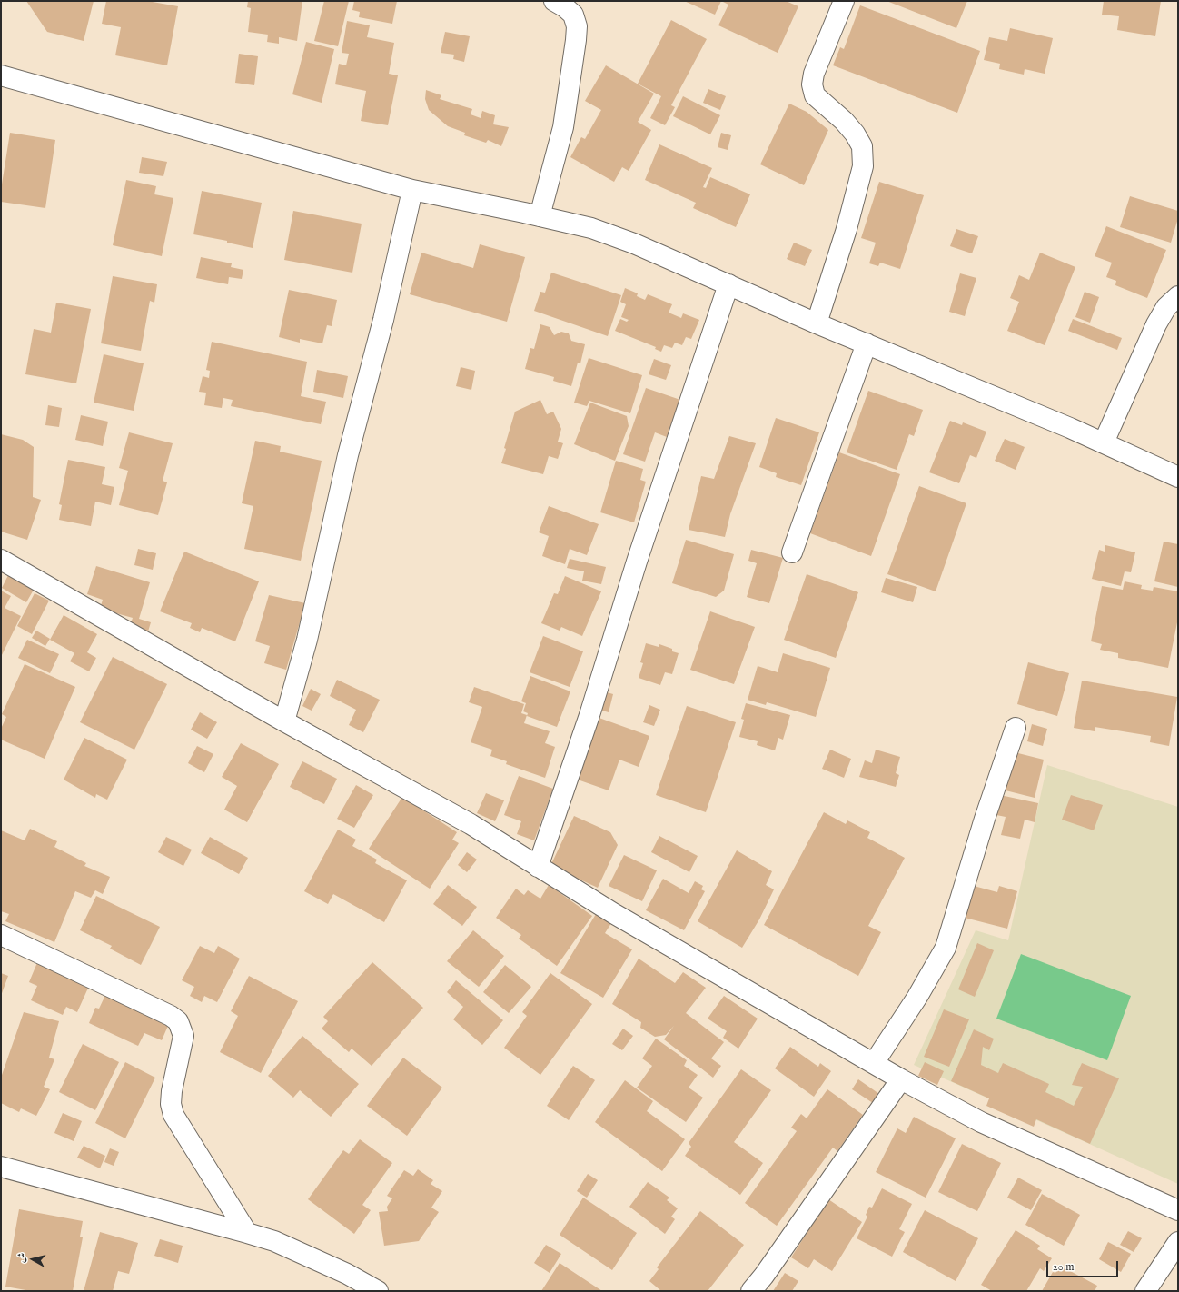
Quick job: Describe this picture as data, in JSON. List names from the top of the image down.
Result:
{
  "scale_bar": "20 m",
  "north": "left"
}
